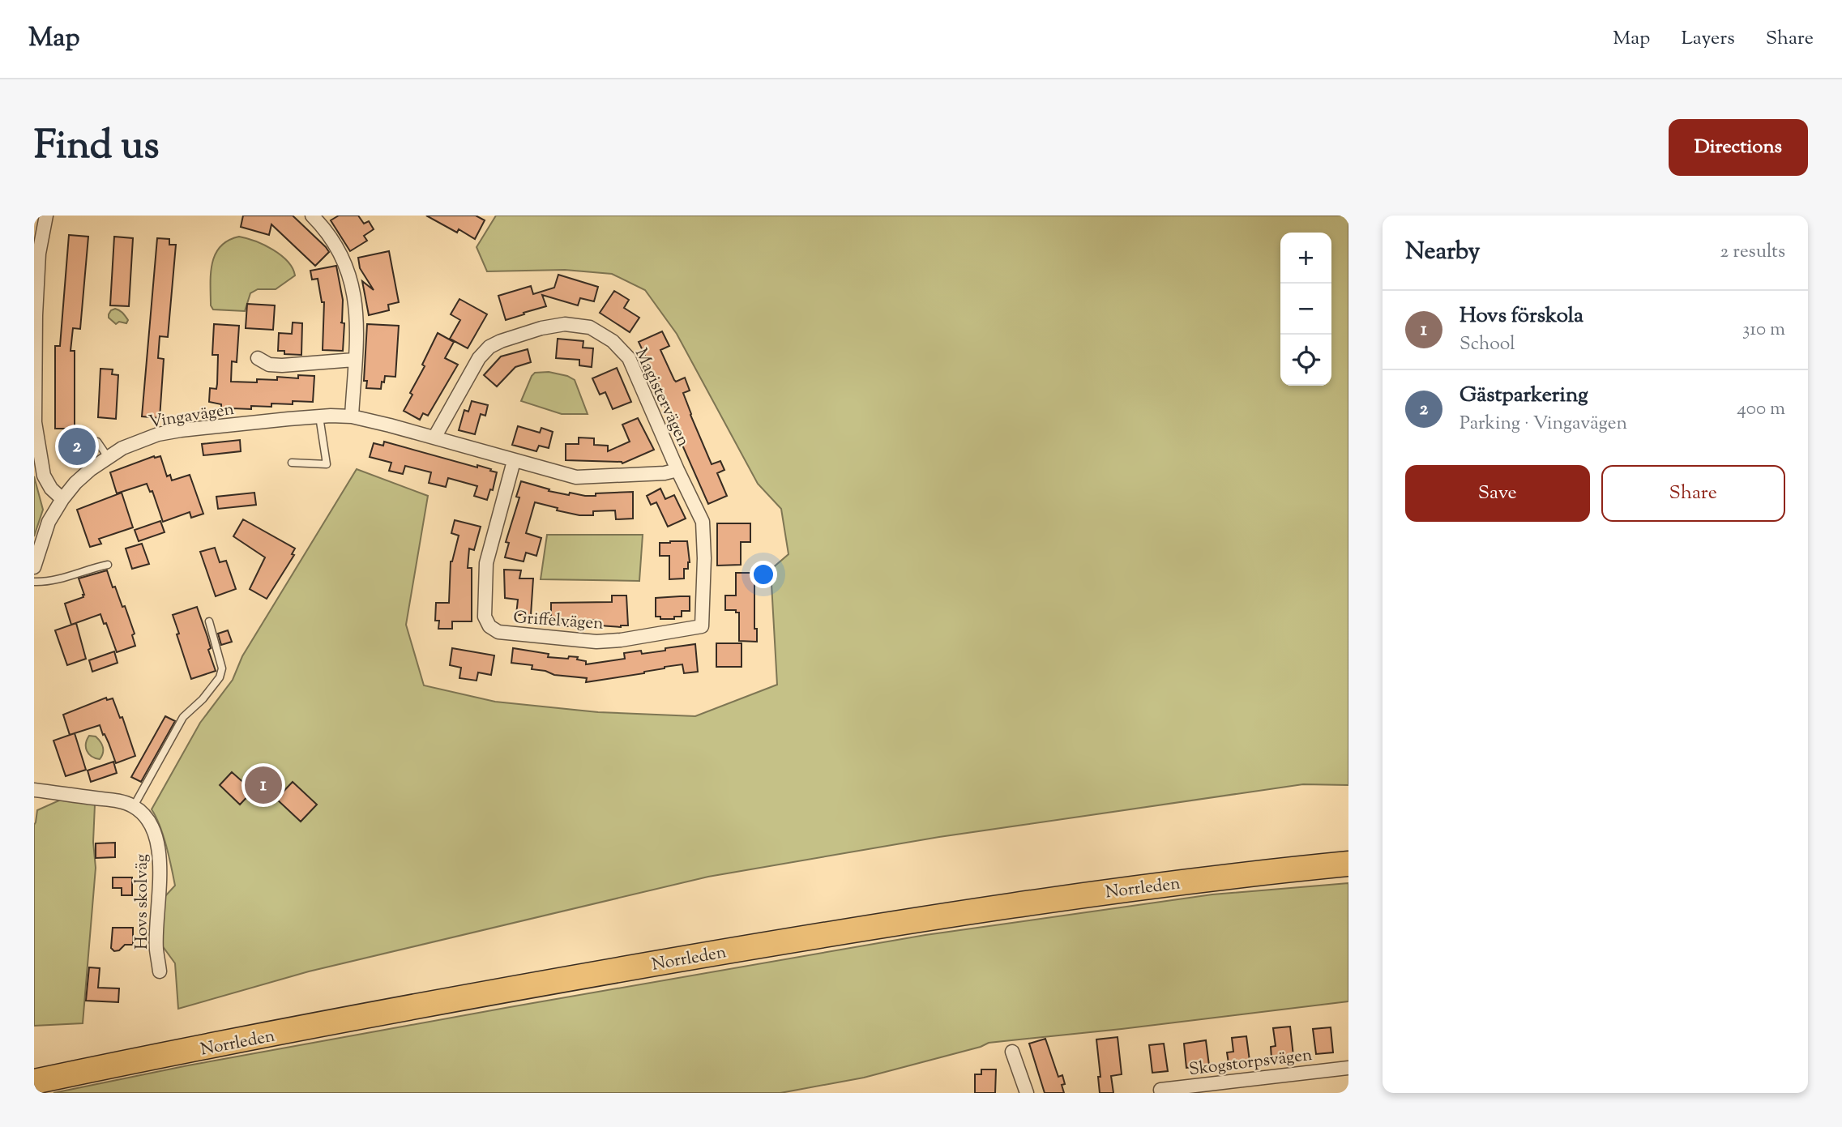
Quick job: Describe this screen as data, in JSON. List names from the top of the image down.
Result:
{
  "streets": {
    "highway": ["Norrleden"],
    "street": [
      "Magistervägen",
      "Vingavägen",
      "Griffelvägen",
      "Hovs skolväg",
      "Skogstorpsvägen"
    ]
  },
  "crossings": [
    ["Magistervägen", "Vingavägen"],
    ["Magistervägen", "Griffelvägen"],
    ["Vingavägen", "Griffelvägen"]
  ],
  "page": {
    "header": "Map",
    "nav": ["Map", "Layers", "Share"],
    "title": "Find us",
    "buttons": [
      "Directions",
      ["Save", "Share"]
    ],
    "heading": ["Nearby", "2 results"],
    "map_buttons": ["+", "−"],
    "list": [
      {
        "mark": "1",
        "name": "Hovs förskola",
        "note": "School",
        "value": "310 m"
      },
      {
        "mark": "2",
        "name": "Gästparkering",
        "note": "Parking · Vingavägen",
        "value": "400 m"
      }
    ],
    "pins": ["2", "1"]
  }
}
